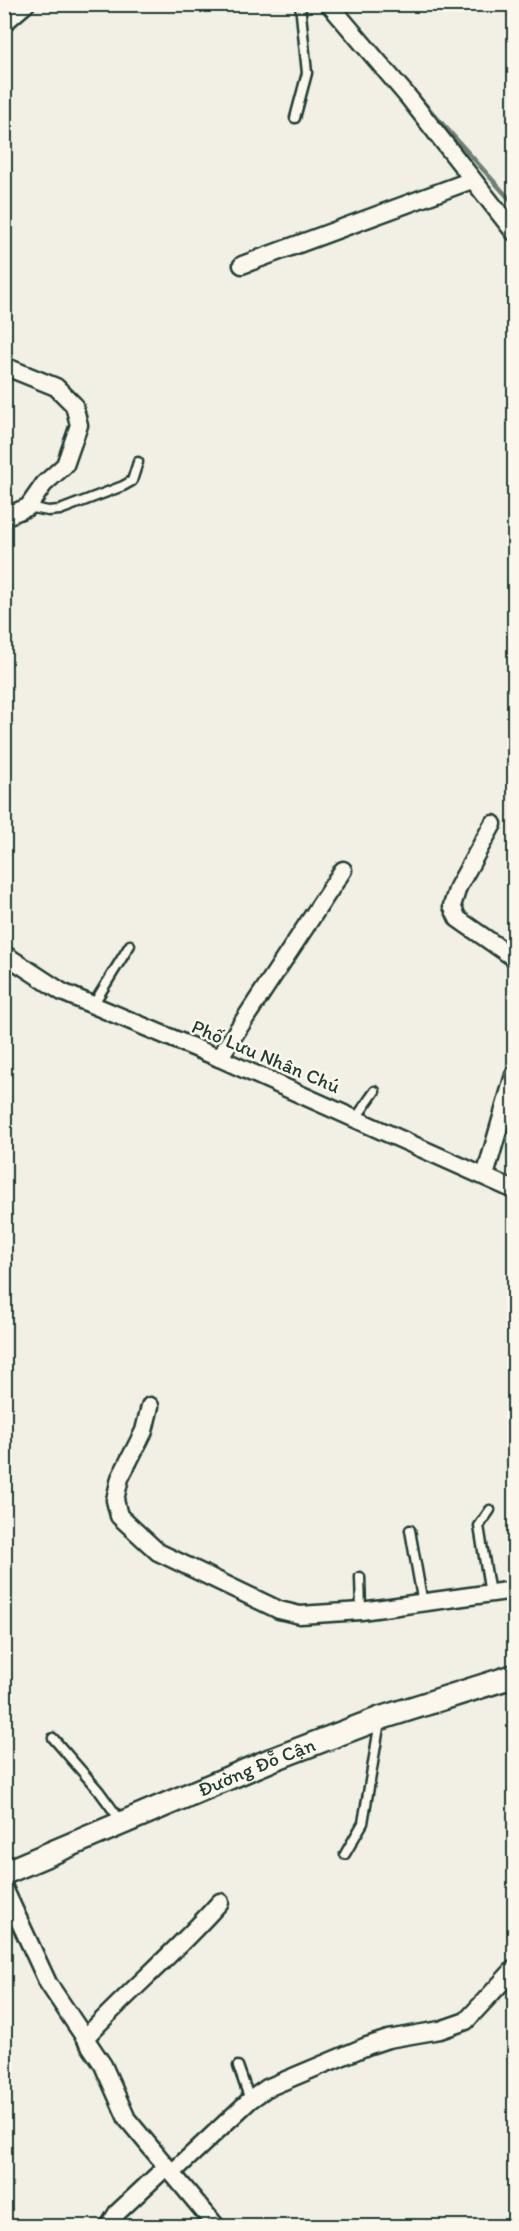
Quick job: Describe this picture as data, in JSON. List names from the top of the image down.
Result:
{
  "streets": {
    "main road": ["Đường Đỗ Cận"],
    "street": ["Phố Lưu Nhân Chú"]
  }
}
